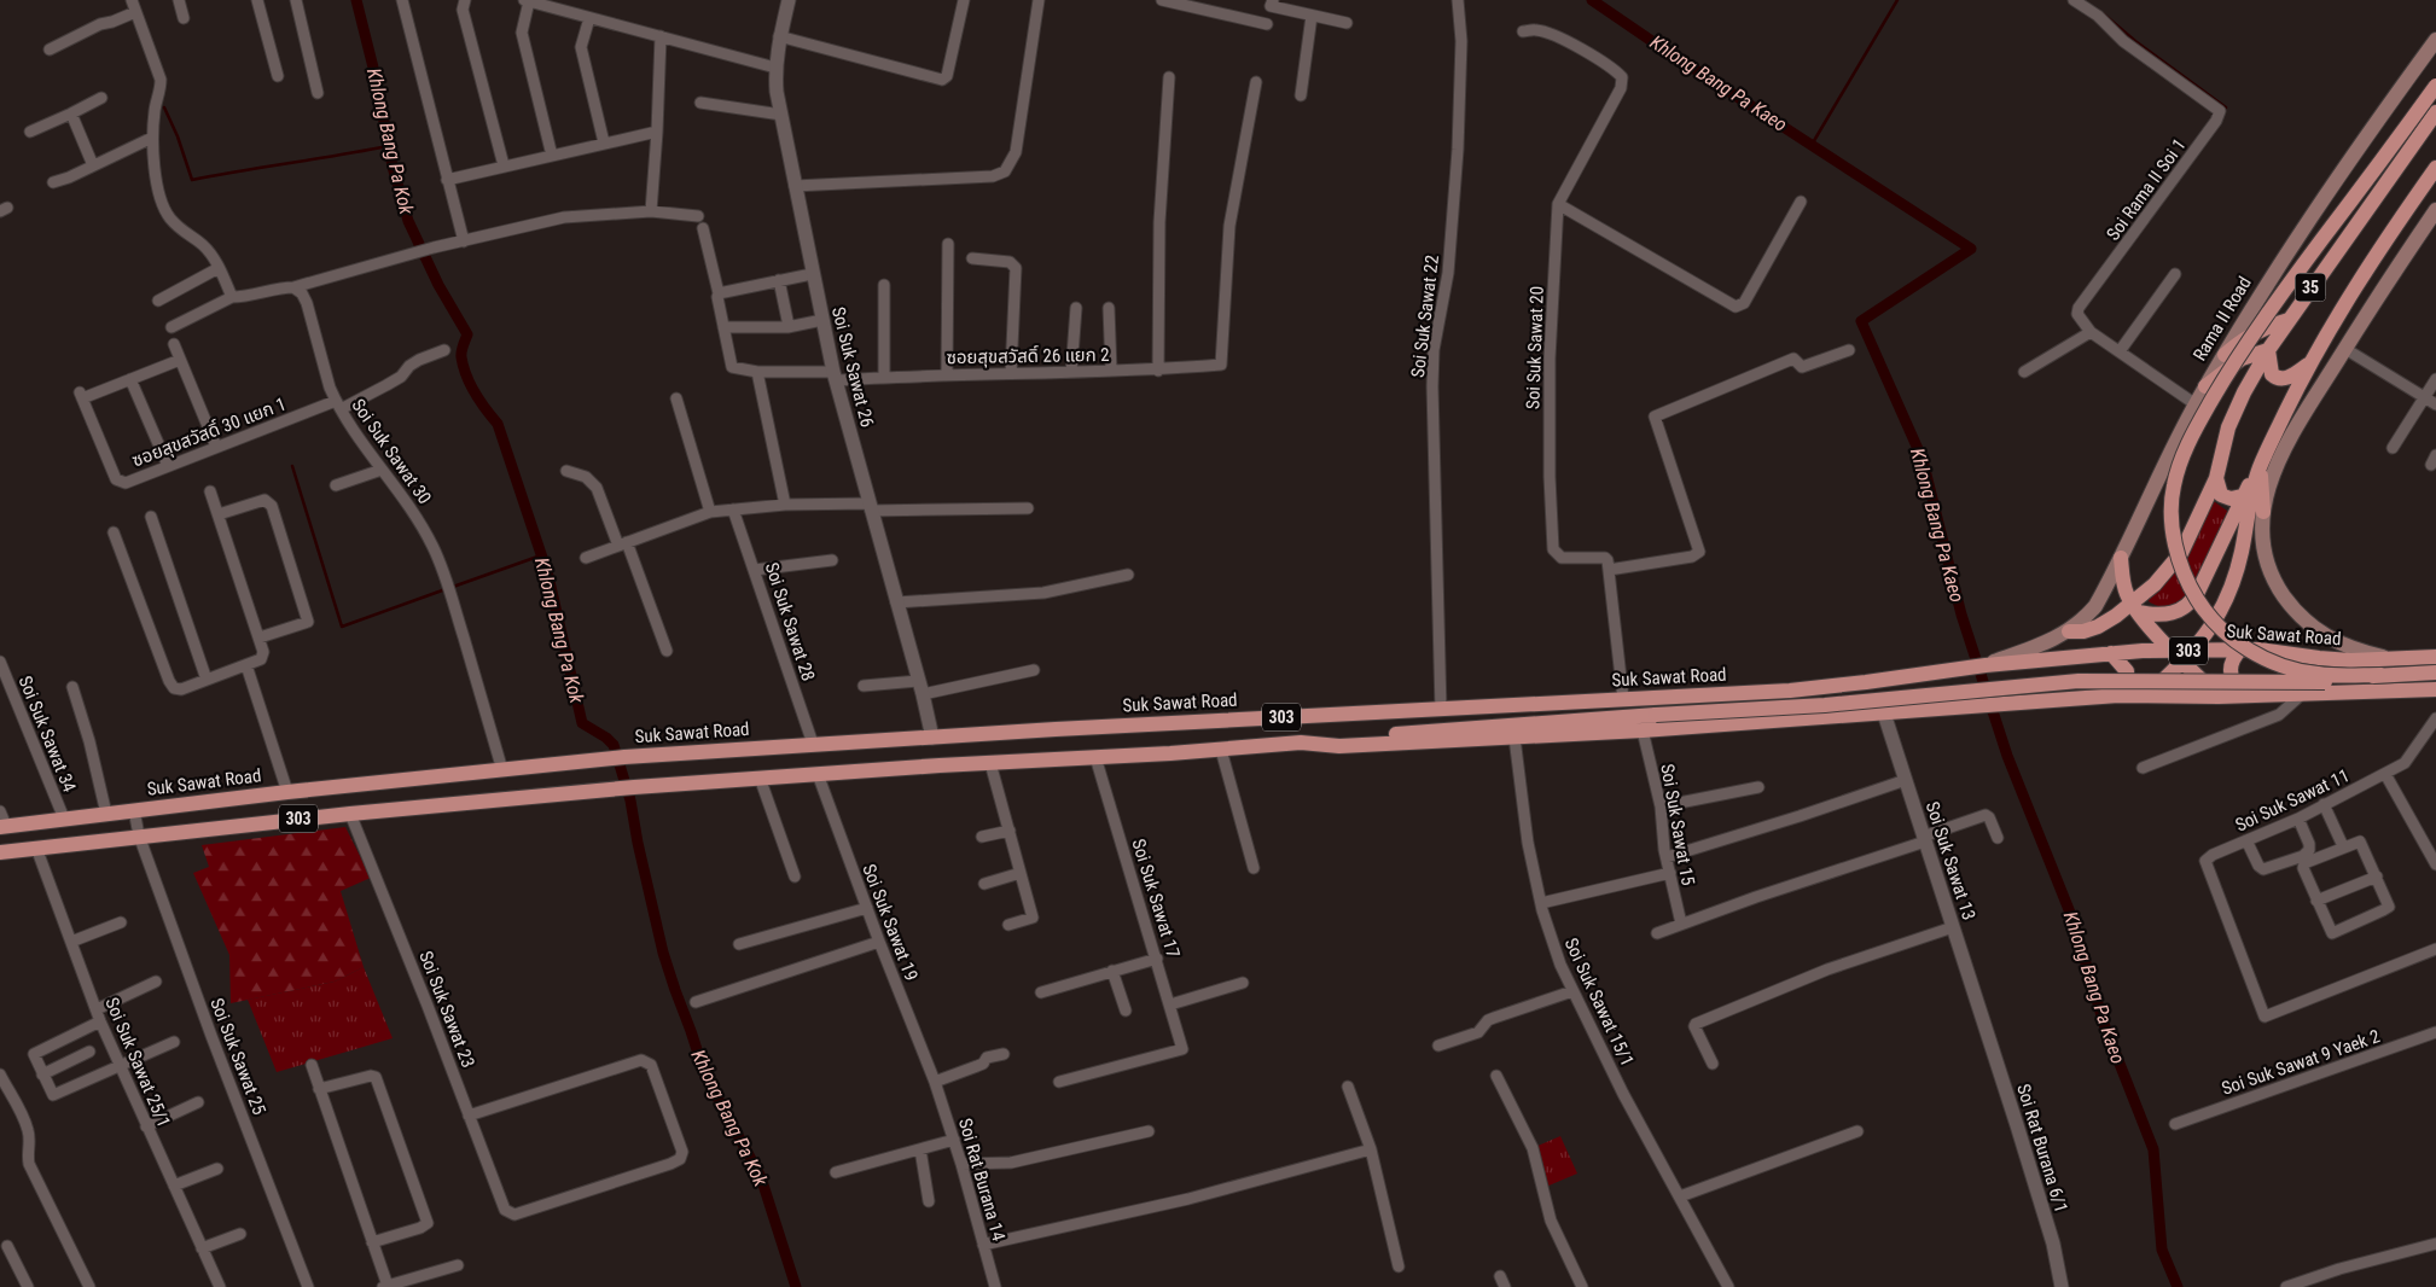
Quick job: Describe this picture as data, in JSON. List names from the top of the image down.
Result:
{
  "streets": {
    "main road": [
      "35",
      "Rama II Road",
      "Suk Sawat Road",
      "303"
    ],
    "street": [
      "Soi Rama II Soi 1",
      "Soi Suk Sawat 22",
      "Soi Suk Sawat 20",
      "ซอยสุขสวัสดิ์ 26 แยก 2",
      "Soi Suk Sawat 26",
      "ซอยสุขสวัสดิ์ 30 แยก 1",
      "Soi Suk Sawat 30",
      "Soi Suk Sawat 28",
      "Soi Suk Sawat 34",
      "Soi Suk Sawat 11",
      "Soi Suk Sawat 15",
      "Soi Suk Sawat 13",
      "Soi Suk Sawat 17",
      "Soi Suk Sawat 19",
      "Soi Suk Sawat 15/1",
      "Soi Suk Sawat 23",
      "Soi Suk Sawat 25",
      "Soi Suk Sawat 25/1",
      "Soi Suk Sawat 9 Yaek 2",
      "Soi Rat Burana 6/1",
      "Soi Rat Burana 14"
    ]
  },
  "crossings": [
    ["35", "Suk Sawat Road"],
    ["35", "303"],
    ["Soi Suk Sawat 22", "Suk Sawat Road"],
    ["Rama II Road", "Suk Sawat Road"],
    ["ซอยสุขสวัสดิ์ 26 แยก 2", "Soi Suk Sawat 26"],
    ["Soi Suk Sawat 26", "Suk Sawat Road"],
    ["ซอยสุขสวัสดิ์ 30 แยก 1", "Soi Suk Sawat 30"],
    ["Soi Suk Sawat 30", "Suk Sawat Road"],
    ["Soi Suk Sawat 28", "Suk Sawat Road"],
    ["Suk Sawat Road", "Soi Suk Sawat 34"],
    ["Suk Sawat Road", "Soi Suk Sawat 25"],
    ["303", "Soi Suk Sawat 15"],
    ["303", "Soi Suk Sawat 13"],
    ["303", "Soi Suk Sawat 17"],
    ["303", "Soi Suk Sawat 19"],
    ["303", "Soi Suk Sawat 15/1"],
    ["303", "Soi Suk Sawat 23"],
    ["303", "Soi Suk Sawat 25"],
    ["303", "Soi Suk Sawat 25/1"],
    ["Soi Suk Sawat 13", "Soi Rat Burana 6/1"],
    ["Soi Suk Sawat 19", "Soi Rat Burana 14"]
  ],
  "water": ["Khlong Bang Pa Kaeo", "Khlong Bang Pa Kok"]
}
